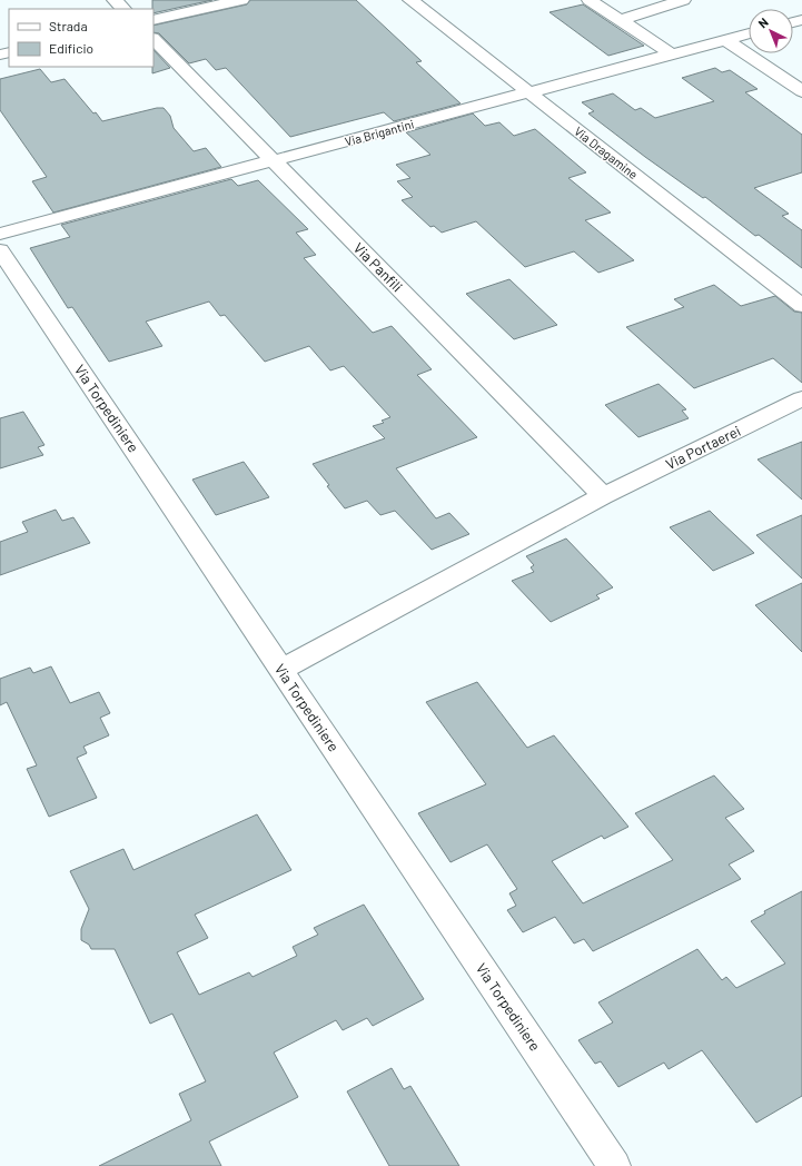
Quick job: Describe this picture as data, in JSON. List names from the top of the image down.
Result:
{
  "streets": {
    "street": [
      "Via Brigantini",
      "Via Dragamine",
      "Via Panfili",
      "Via Torpediniere",
      "Via Portaerei"
    ]
  },
  "crossings": [
    ["Via Brigantini", "Via Dragamine"],
    ["Via Brigantini", "Via Panfili"],
    ["Via Panfili", "Via Portaerei"],
    ["Via Torpediniere", "Via Portaerei"]
  ],
  "legend": ["Strada", "Edificio"],
  "north": "top left"
}
